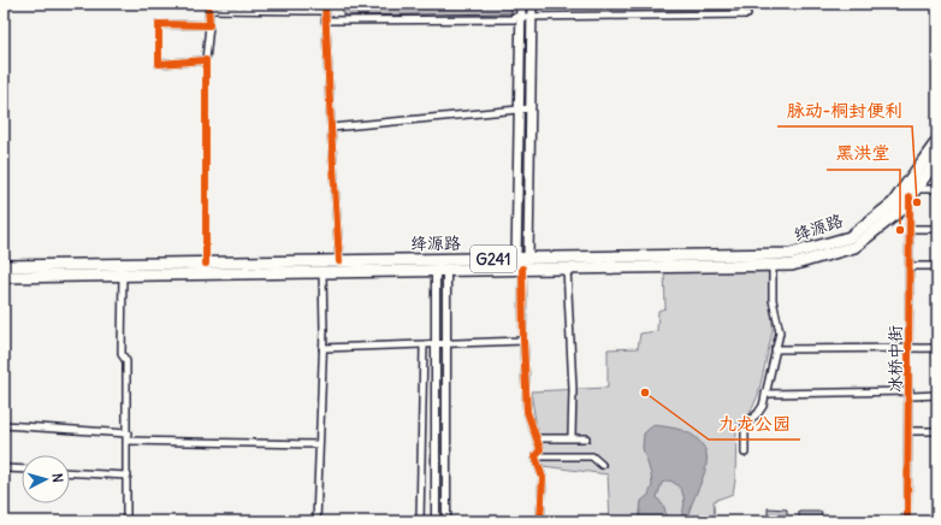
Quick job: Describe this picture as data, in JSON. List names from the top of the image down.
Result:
{
  "streets": {
    "highway": ["绛源路", "G241"],
    "street": ["冰桥中街"]
  },
  "crossings": [
    ["绛源路", "冰桥中街"]
  ],
  "places": ["脉动-桐封便利", "黑洪堂", "九龙公园"],
  "north": "right"
}
